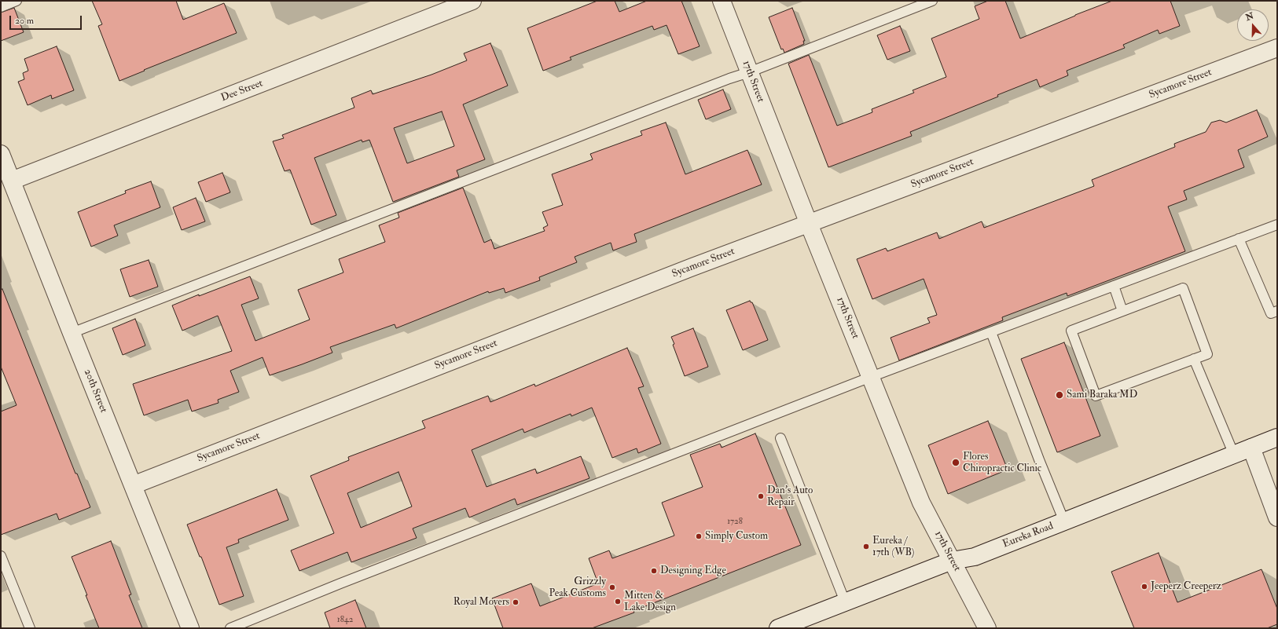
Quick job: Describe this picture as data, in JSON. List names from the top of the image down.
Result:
{
  "streets": {
    "street": [
      "17th Street",
      "Sycamore Street",
      "Dee Street",
      "20th Street",
      "Eureka Road"
    ]
  },
  "crossings": [
    ["17th Street", "Sycamore Street"],
    ["17th Street", "Eureka Road"],
    ["Sycamore Street", "20th Street"],
    ["Dee Street", "20th Street"]
  ],
  "places": [
    "Sami Baraka MD",
    "Flores Chiropractic Clinic",
    "Dan's Auto Repair",
    "Simply Custom",
    "Eureka / 17th (WB)",
    "Designing Edge",
    "Jeeperz Creeperz",
    "Grizzly Peak Customs",
    "Mitten & Lake Design",
    "Royal Movers"
  ],
  "house_numbers": ["1728", "1842"],
  "scale_bar": "20 m",
  "north": "top"
}
